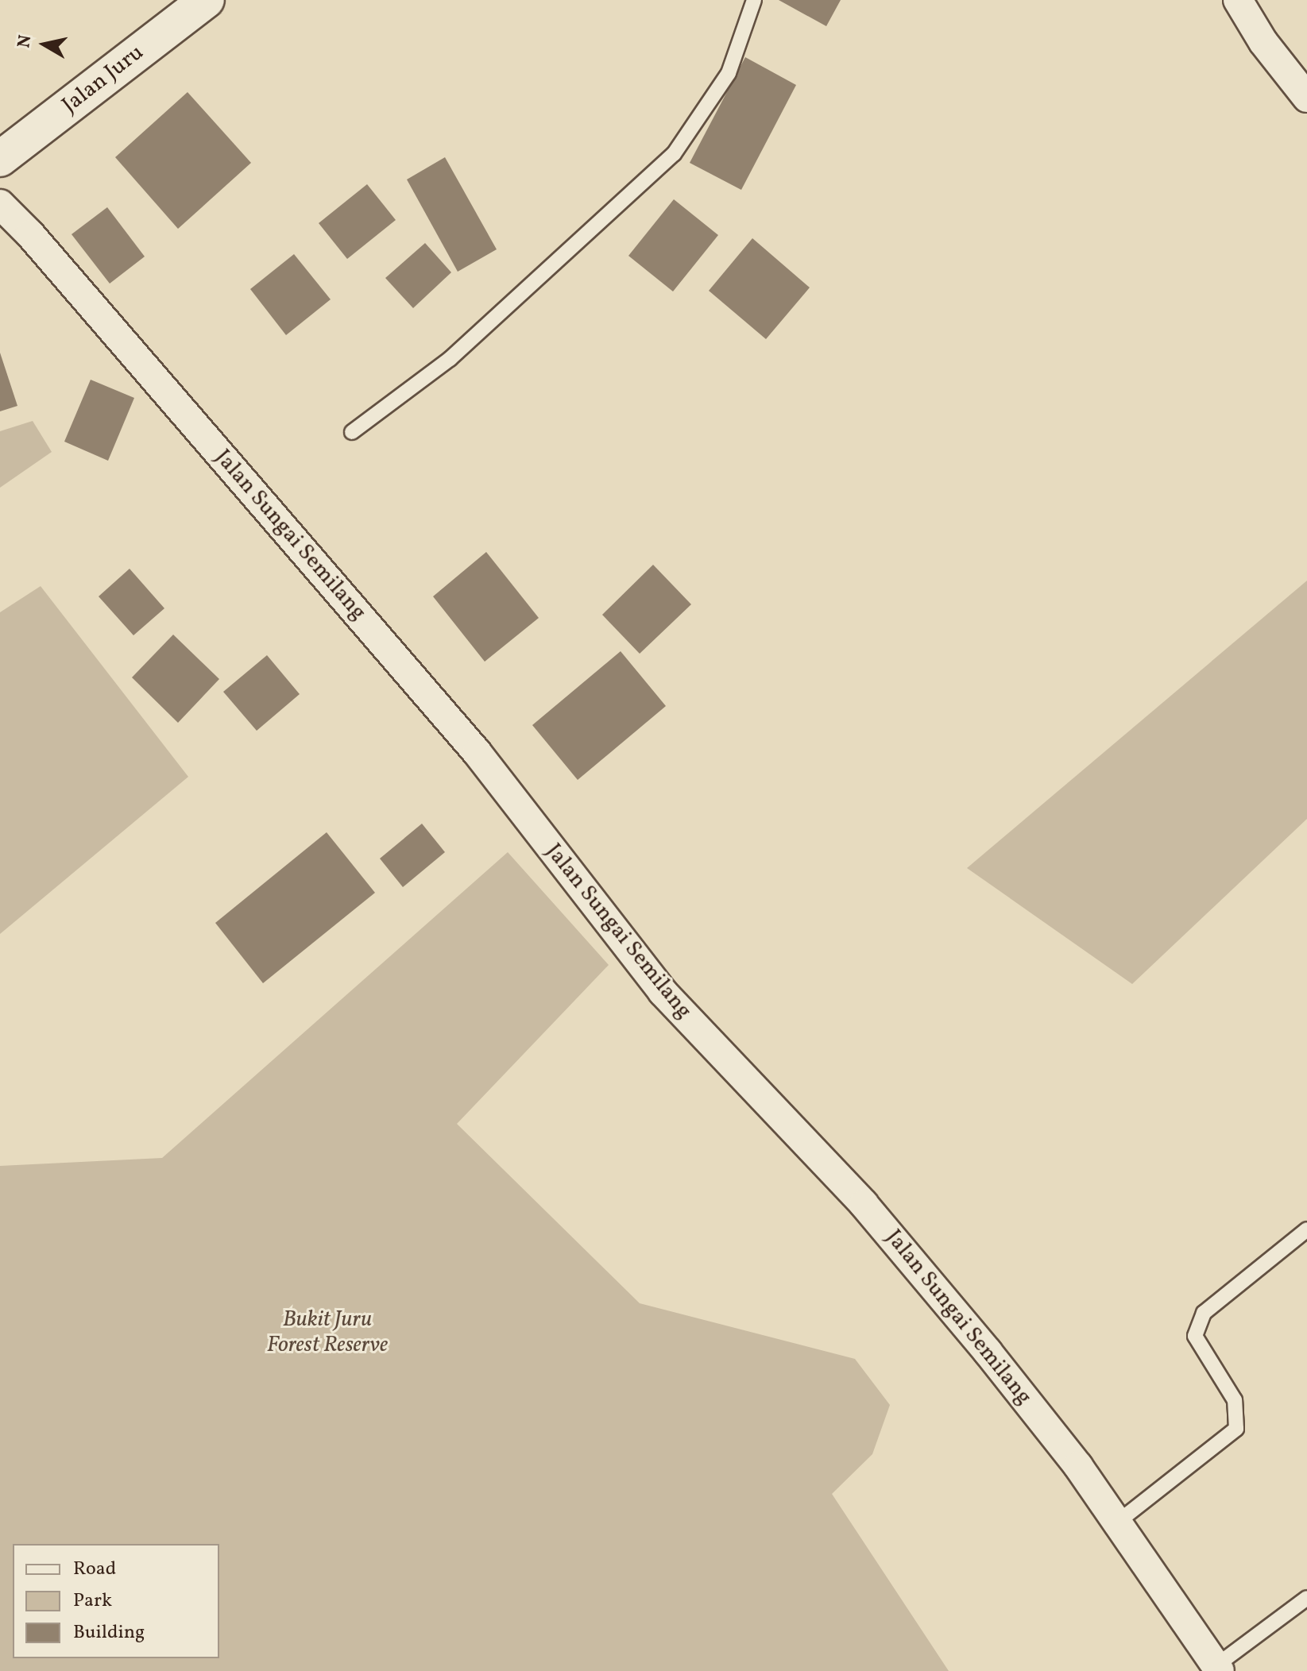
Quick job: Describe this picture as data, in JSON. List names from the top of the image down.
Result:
{
  "streets": {
    "street": ["Jalan Juru", "Jalan Sungai Semilang"]
  },
  "parks": ["Bukit Juru Forest Reserve"],
  "legend": ["Road", "Park", "Building"],
  "north": "left"
}
